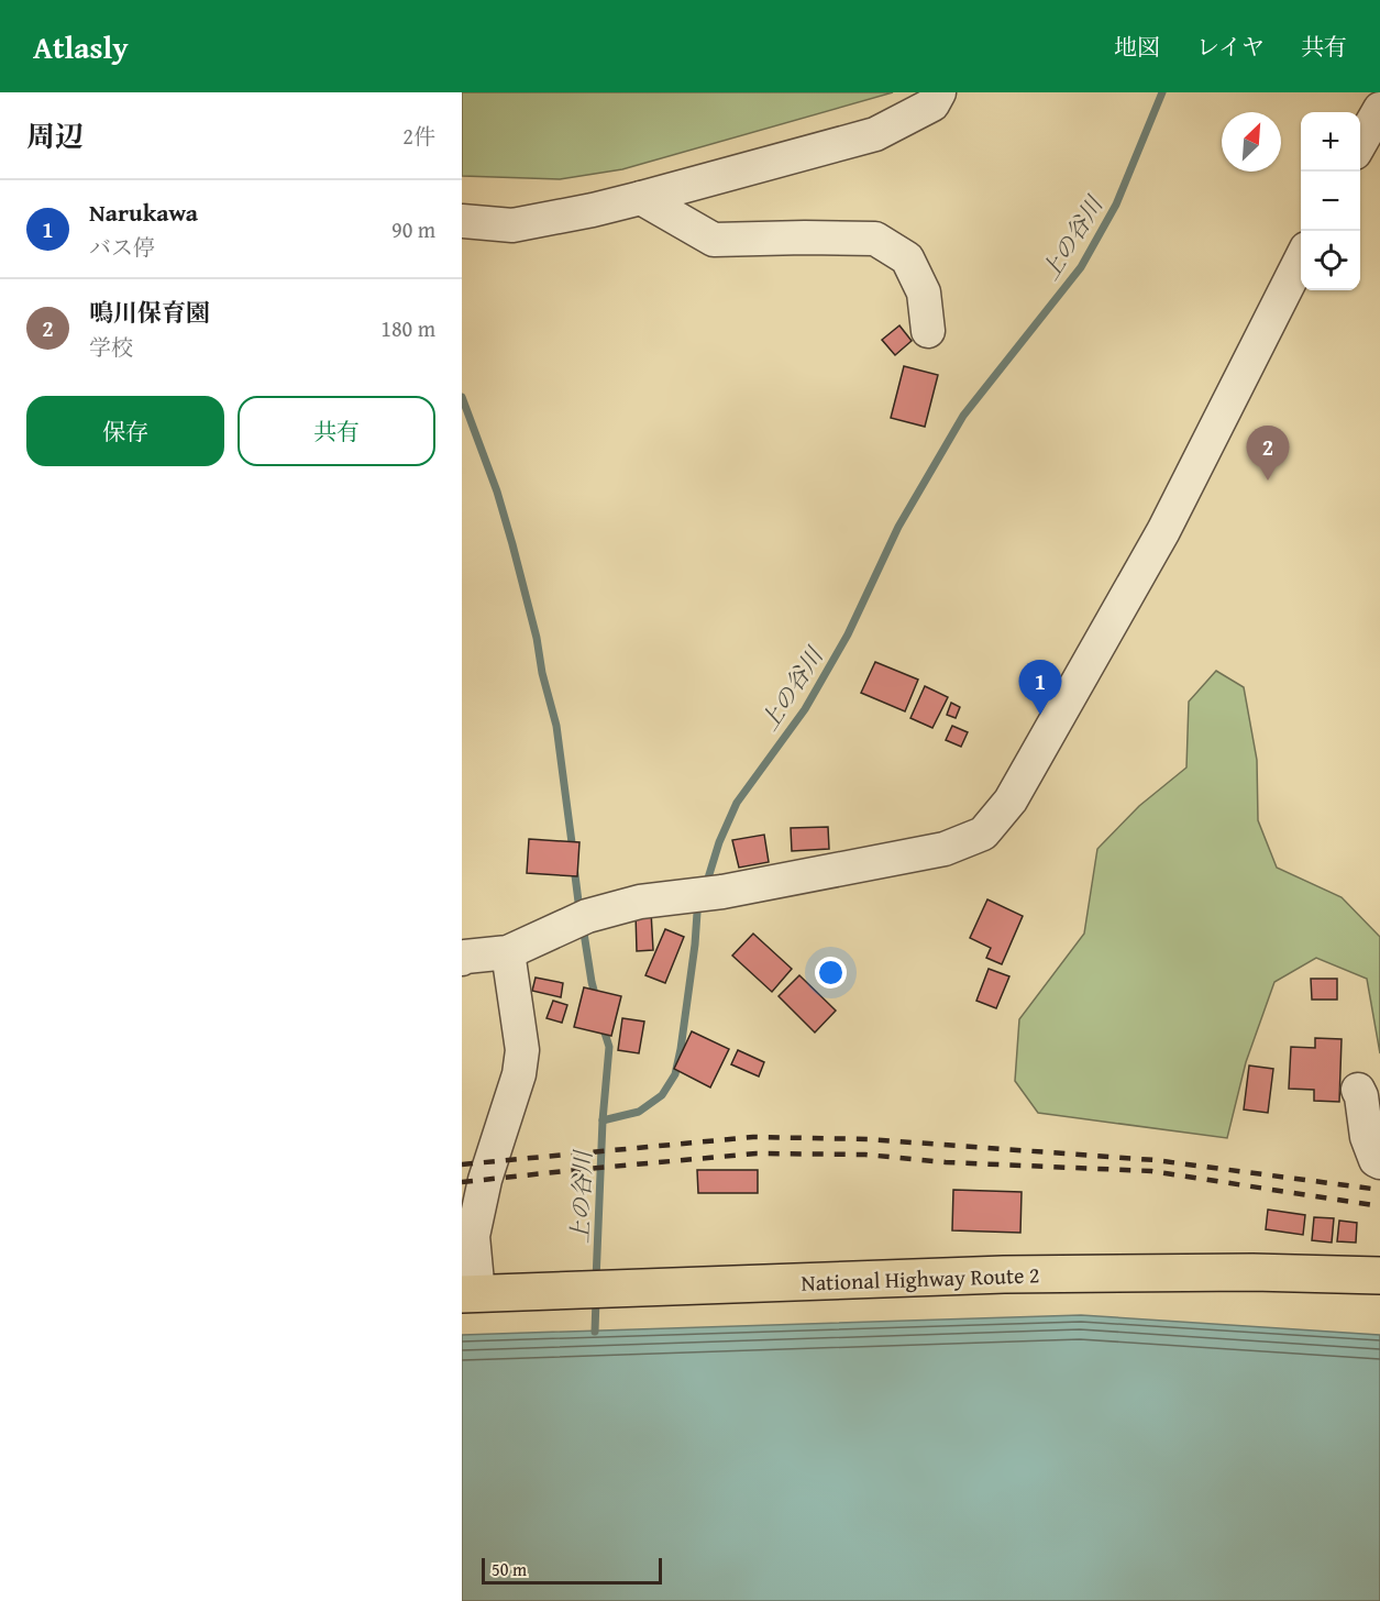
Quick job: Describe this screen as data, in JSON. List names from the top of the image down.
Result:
{
  "streets": {
    "highway": ["National Highway Route 2"]
  },
  "water": ["上の谷川"],
  "scale_bar": "50 m",
  "north": "top right",
  "page": {
    "header": "Atlasly",
    "nav": ["地図", "レイヤ", "共有"],
    "heading": ["周辺", "2件"],
    "map_buttons": ["+", "−"],
    "list": [
      {
        "mark": "1",
        "name": "Narukawa",
        "note": "バス停",
        "value": "90 m"
      },
      {
        "mark": "2",
        "name": "鳴川保育園",
        "note": "学校",
        "value": "180 m"
      }
    ],
    "buttons": ["保存", "共有"],
    "pins": ["2", "1"],
    "scale": "50 m"
  }
}
